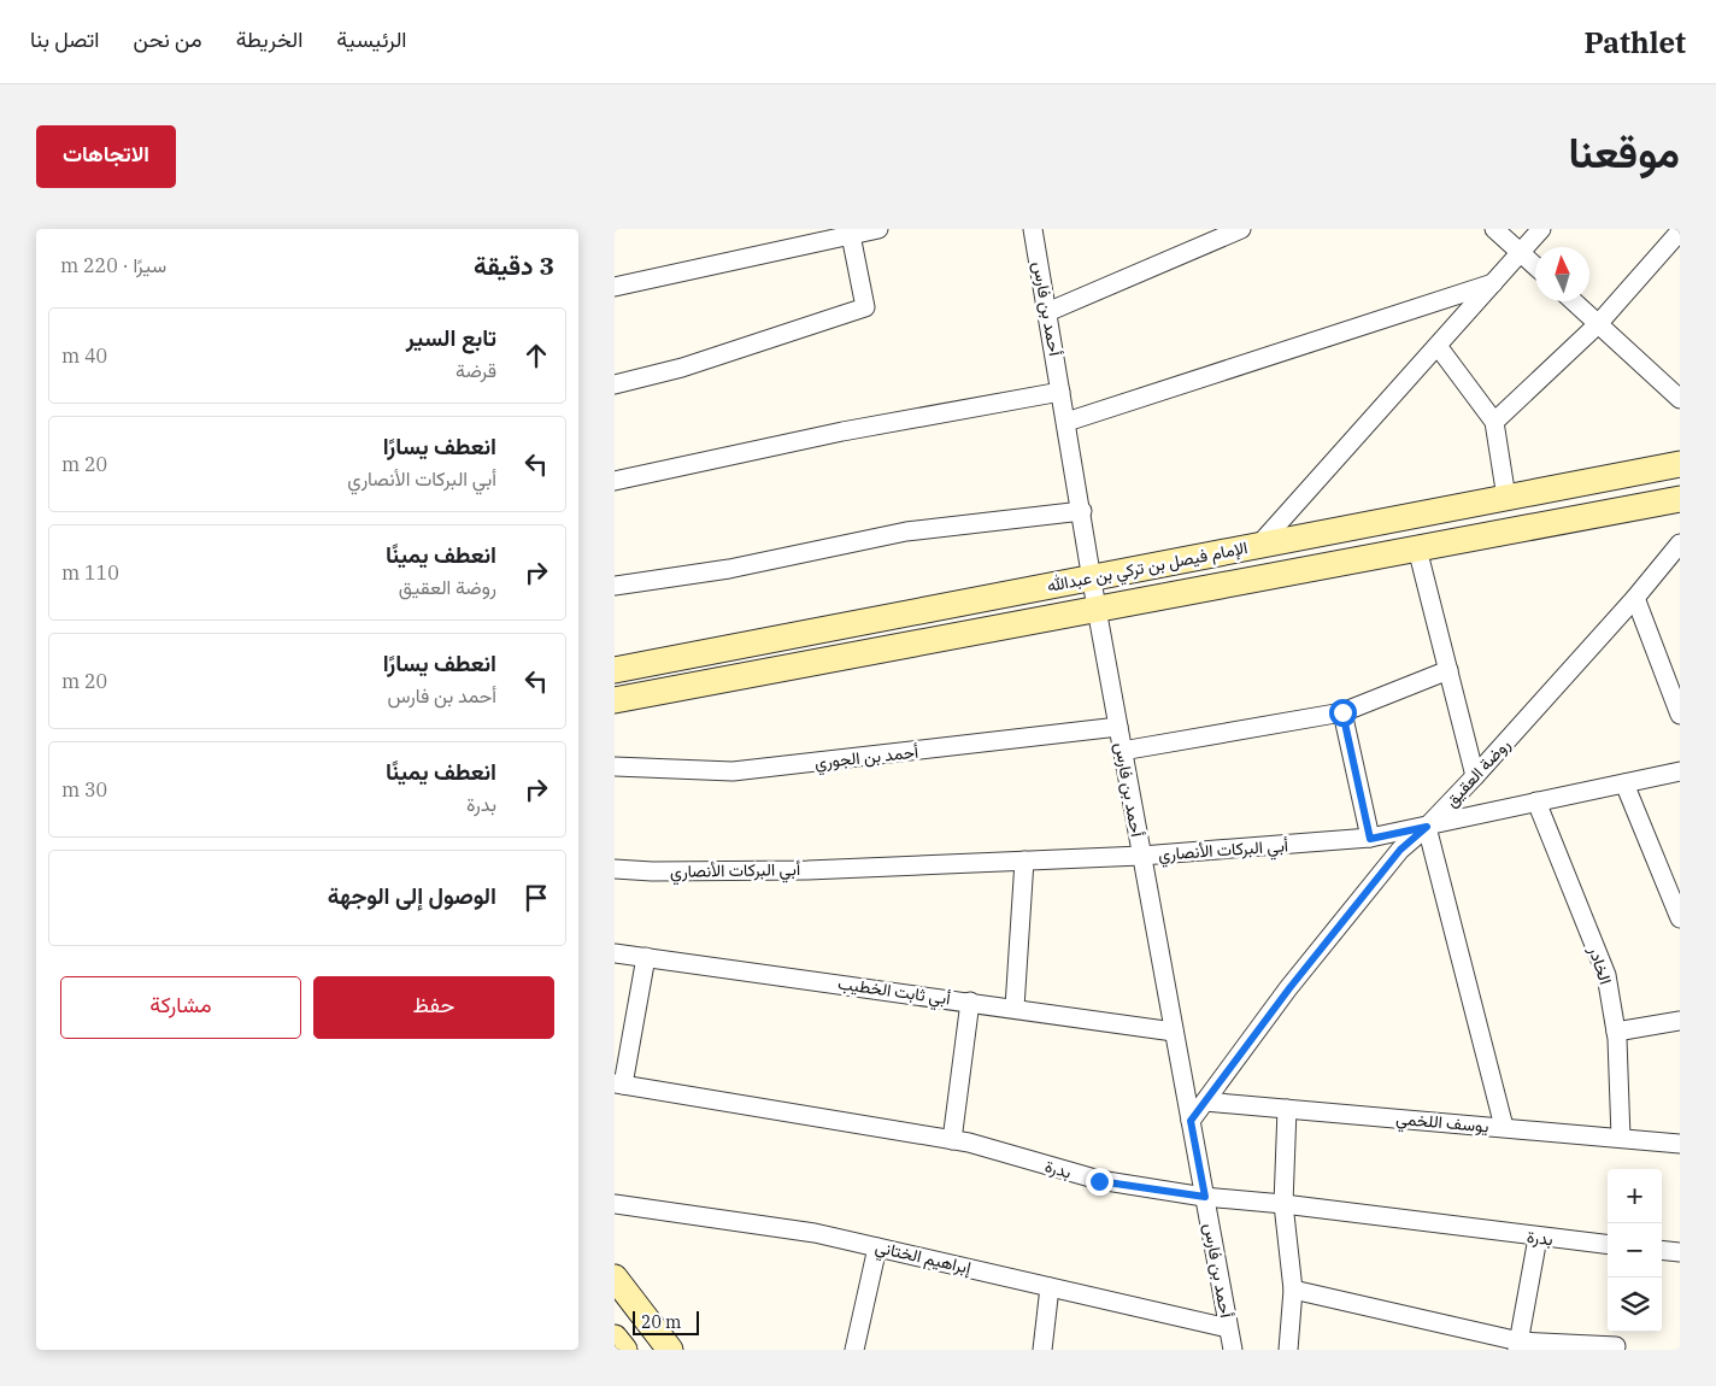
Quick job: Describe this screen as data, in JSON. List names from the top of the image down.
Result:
{
  "streets": {
    "main road": ["الإمام فيصل بن تركي بن عبدالله"],
    "street": [
      "أحمد بن فارس",
      "أحمد بن الجوري",
      "روضة العقيق",
      "أبي البركات الأنصاري",
      "الخادر",
      "أبي ثابت الخطيب",
      "يوسف اللخمي",
      "بدرة",
      "إبراهيم الختاني"
    ]
  },
  "crossings": [
    ["أحمد بن فارس", "الإمام فيصل بن تركي بن عبدالله"],
    ["أحمد بن فارس", "أحمد بن الجوري"],
    ["أحمد بن فارس", "روضة العقيق"],
    ["أحمد بن فارس", "أبي البركات الأنصاري"],
    ["أحمد بن فارس", "أبي ثابت الخطيب"],
    ["أحمد بن فارس", "بدرة"],
    ["أحمد بن فارس", "إبراهيم الختاني"],
    ["روضة العقيق", "أبي البركات الأنصاري"],
    ["روضة العقيق", "يوسف اللخمي"],
    ["أبي البركات الأنصاري", "الخادر"],
    ["الخادر", "يوسف اللخمي"]
  ],
  "scale_bar": "20 m",
  "north": "top",
  "page": {
    "header": "Pathlet",
    "nav": [
      "الرئيسية",
      "الخريطة",
      "من نحن",
      "اتصل بنا"
    ],
    "title": "موقعنا",
    "buttons": [
      "الاتجاهات",
      ["حفظ", "مشاركة"]
    ],
    "heading": ["3 دقيقة", "سيرًا · 220 m"],
    "list": [
      ["تابع السير", "قرضة", "40 m"],
      ["انعطف يسارًا", "أبي البركات الأنصاري", "20 m"],
      ["انعطف يمينًا", "روضة العقيق", "110 m"],
      ["انعطف يسارًا", "أحمد بن فارس", "20 m"],
      ["انعطف يمينًا", "بدرة", "30 m"],
      "الوصول إلى الوجهة"
    ],
    "map_buttons": ["+", "−"],
    "scale": "20 m"
  }
}
